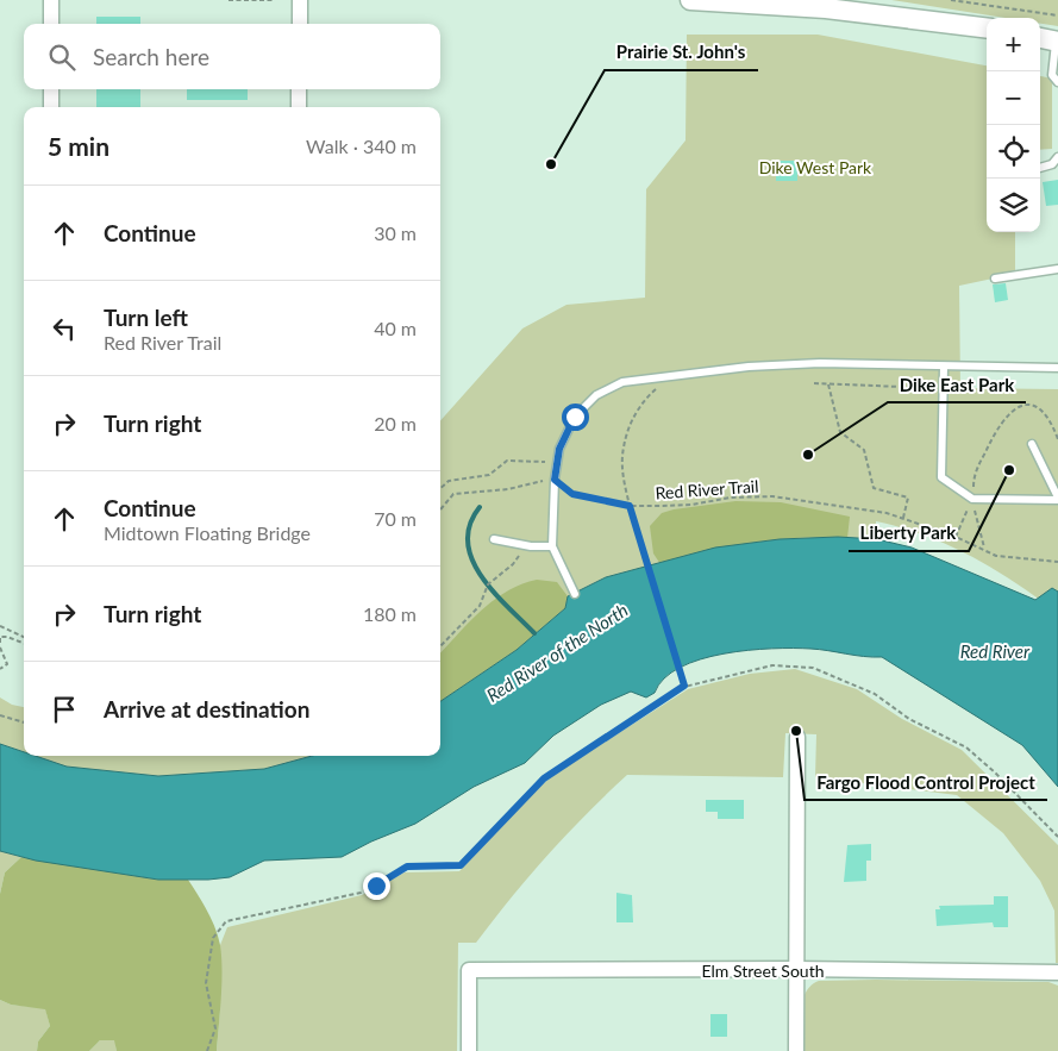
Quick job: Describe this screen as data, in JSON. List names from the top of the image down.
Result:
{
  "streets": {
    "street": ["Elm Street South"],
    "path": ["Red River Trail"]
  },
  "water": ["Red River", "Red River of the North"],
  "parks": ["Dike West Park"],
  "places": [
    "Prairie St. John's",
    "Dike East Park",
    "Liberty Park",
    "Fargo Flood Control Project"
  ],
  "page": {
    "map_buttons": ["+", "−"],
    "search": "Search here",
    "heading": ["5 min", "Walk · 340 m"],
    "list": [
      ["Continue", "30 m"],
      ["Turn left", "Red River Trail", "40 m"],
      ["Turn right", "20 m"],
      ["Continue", "Midtown Floating Bridge", "70 m"],
      ["Turn right", "180 m"],
      "Arrive at destination"
    ]
  }
}
